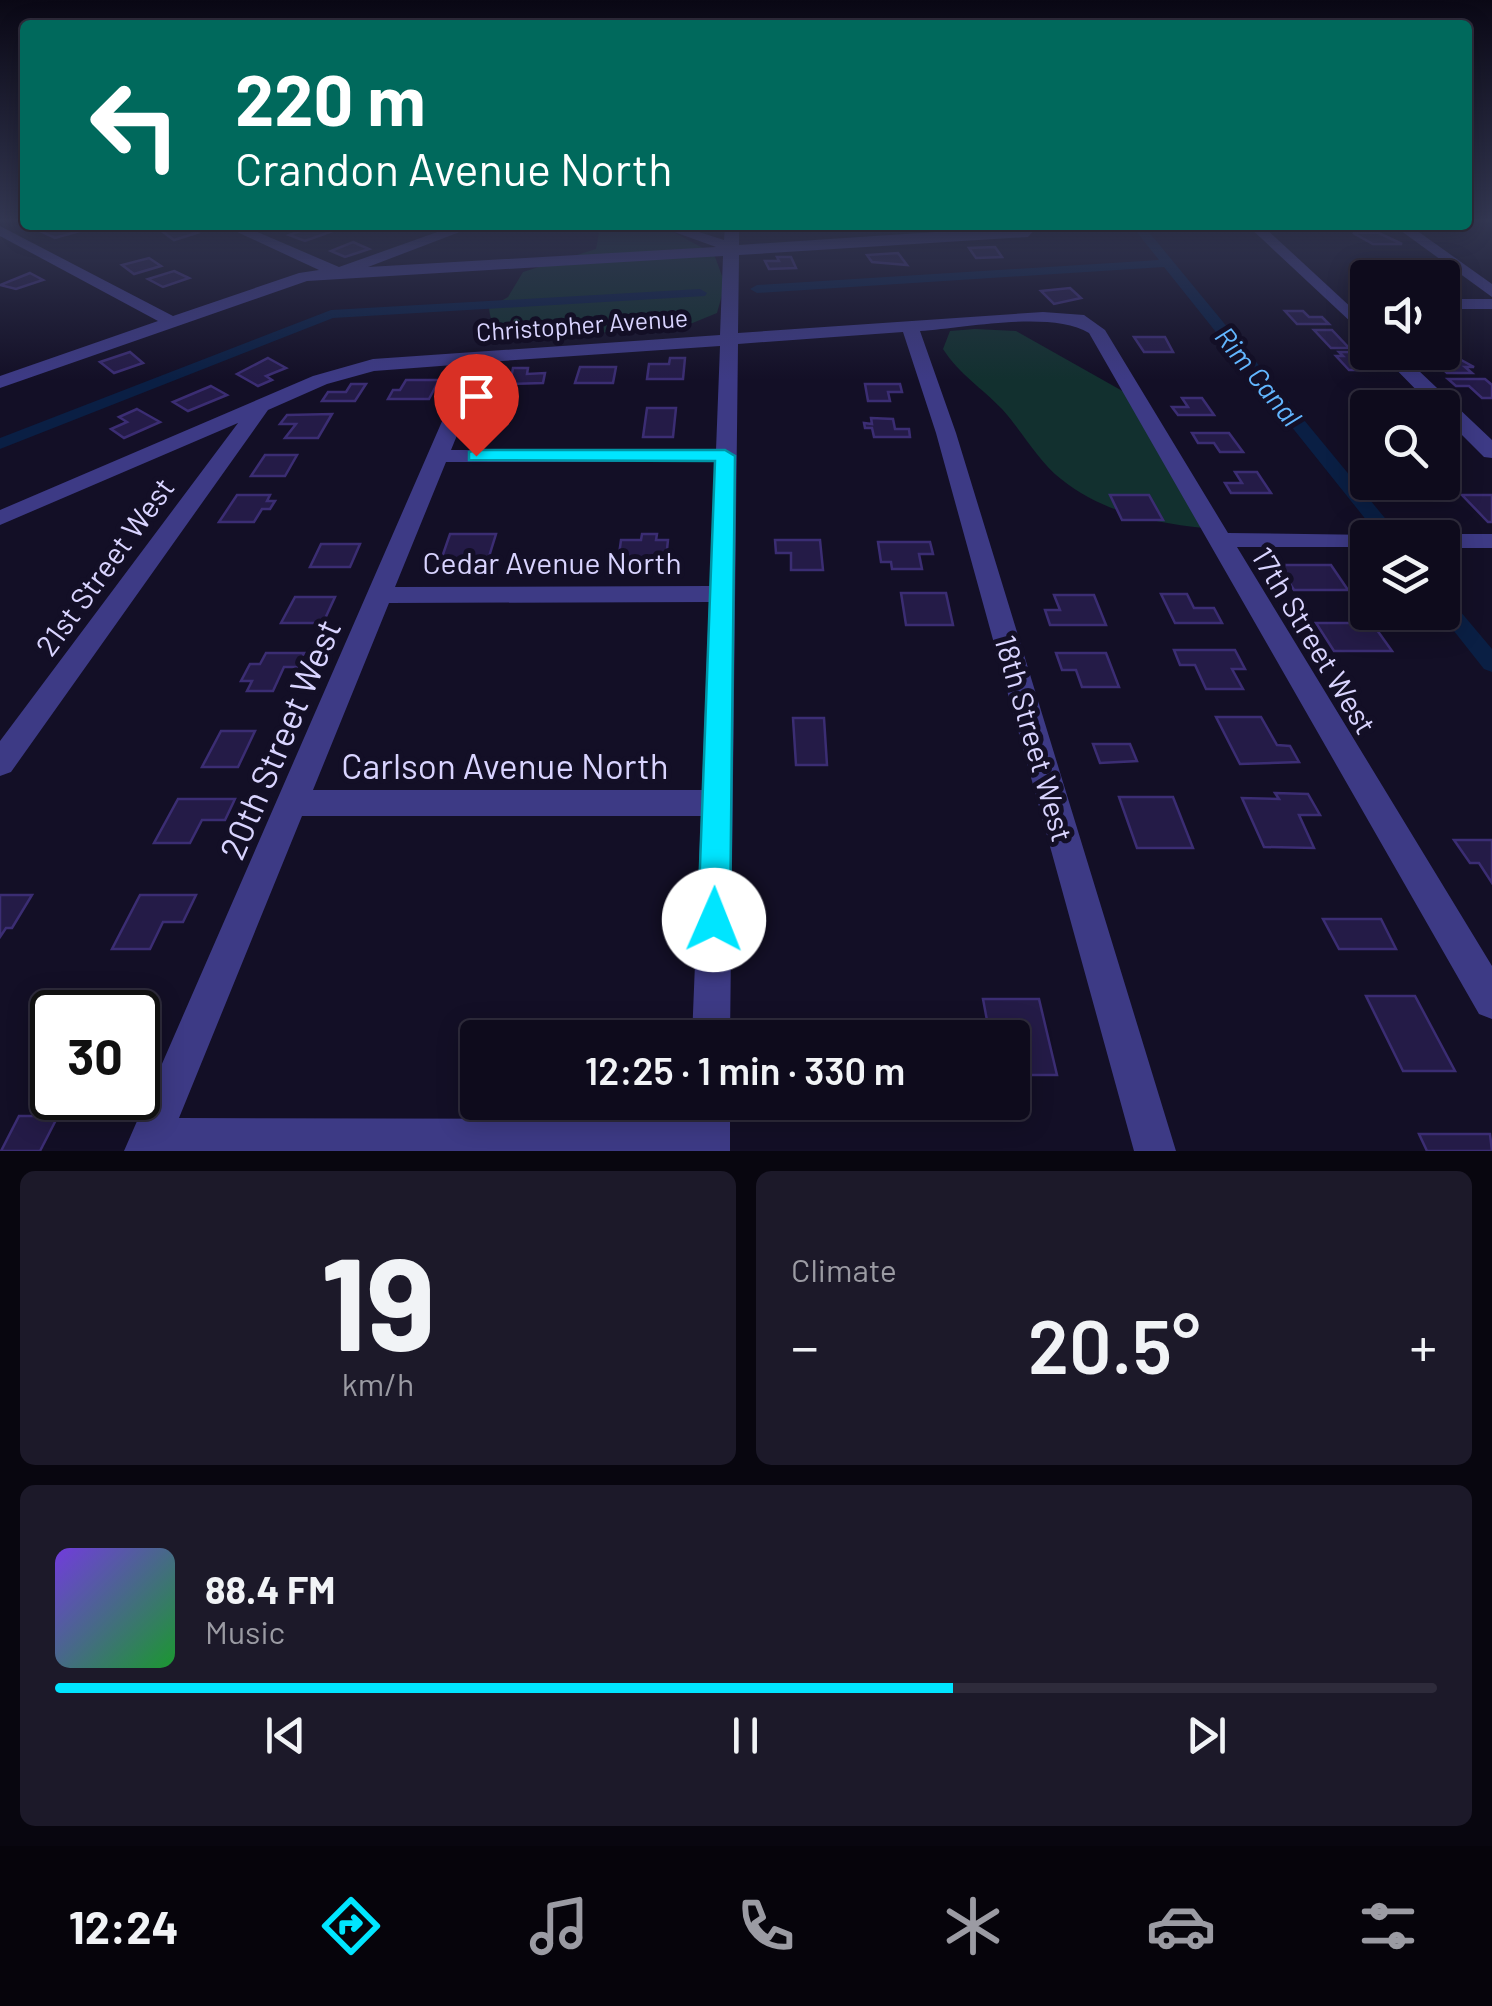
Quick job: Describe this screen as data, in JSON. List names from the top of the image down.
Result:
{
  "streets": {
    "street": [
      "Christopher Avenue",
      "Cedar Avenue North",
      "21st Street West",
      "17th Street West",
      "18th Street West",
      "20th Street West",
      "Carlson Avenue North"
    ]
  },
  "crossings": [
    ["Christopher Avenue", "21st Street West"],
    ["Christopher Avenue", "17th Street West"],
    ["Christopher Avenue", "18th Street West"],
    ["Christopher Avenue", "20th Street West"],
    ["Cedar Avenue North", "20th Street West"],
    ["20th Street West", "Carlson Avenue North"]
  ],
  "water": ["Rim Canal"],
  "page": {
    "turn": ["220 m", "Crandon Avenue North"],
    "limit": "30",
    "trip": "12:25 · 1 min · 330 m",
    "tile": [
      ["19", "km/h"],
      "Climate"
    ],
    "heat": ["−", "20.5°", "+"],
    "song": ["88.4 FM", "Music"],
    "tabs": "12:24"
  }
}
